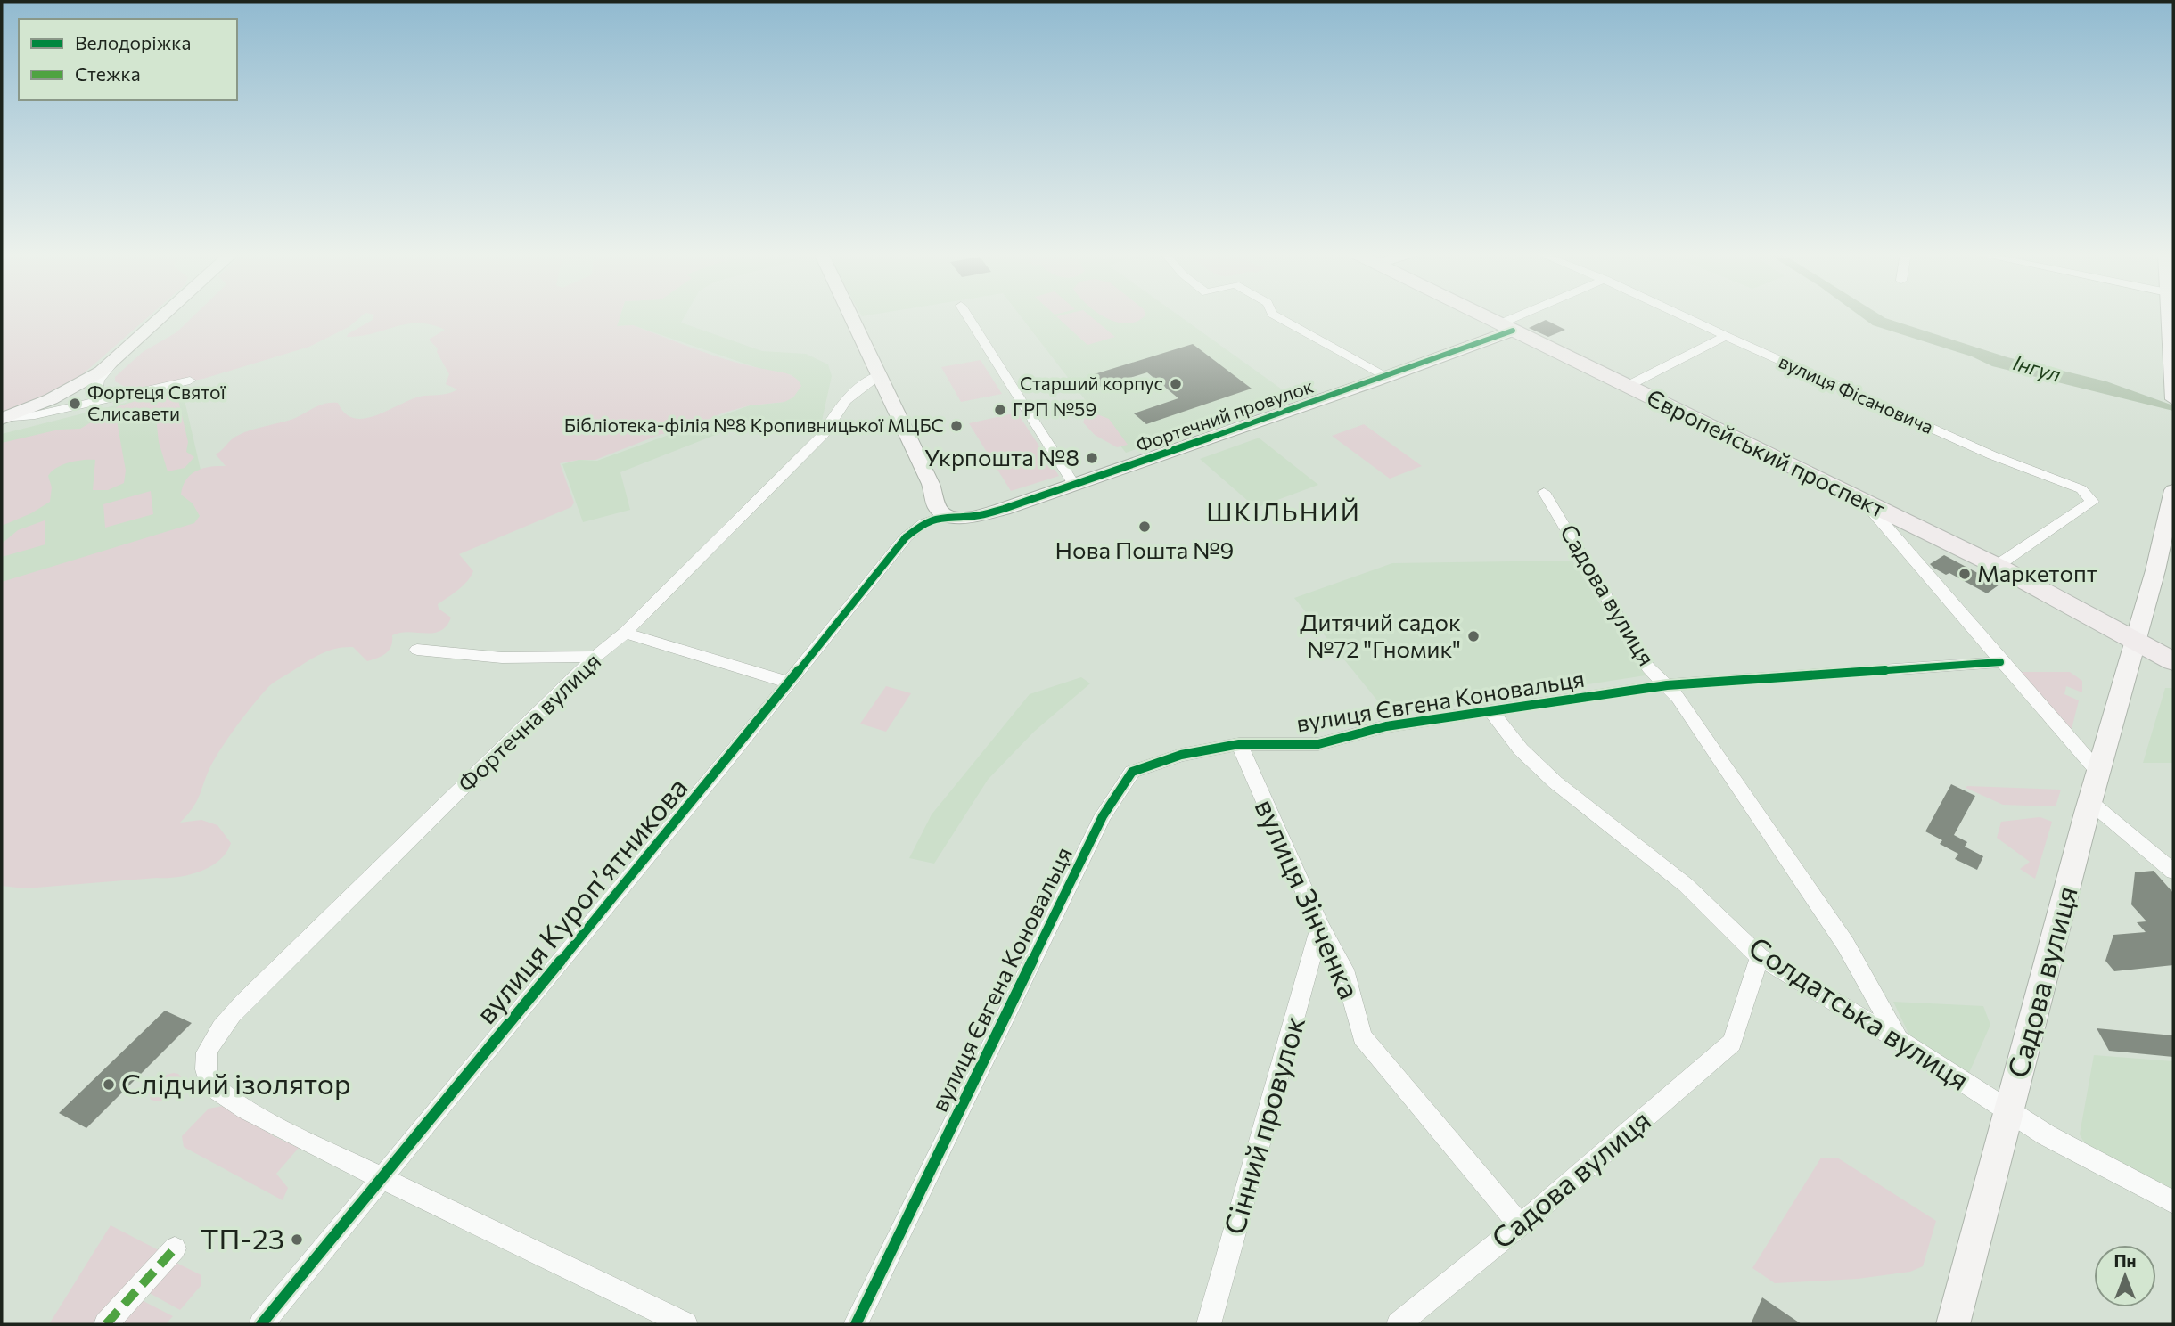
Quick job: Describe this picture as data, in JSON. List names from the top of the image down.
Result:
{
  "streets": {
    "main road": ["Фортечний провулок", "Європейський проспект", "Садова вулиця"],
    "street": [
      "вулиця Фісановича",
      "вулиця Євгена Коновальця",
      "Фортечна вулиця",
      "вулиця Зінченка",
      "вулиця Куропʼятникова",
      "Солдатська вулиця",
      "Сінний провулок"
    ]
  },
  "crossings": [
    ["вулиця Фісановича", "Європейський проспект"],
    ["Фортечний провулок", "Європейський проспект"],
    ["Фортечний провулок", "вулиця Куропʼятникова"],
    ["Європейський проспект", "Садова вулиця"],
    ["Садова вулиця", "вулиця Євгена Коновальця"],
    ["Садова вулиця", "вулиця Зінченка"],
    ["Садова вулиця", "Солдатська вулиця"],
    ["вулиця Євгена Коновальця", "вулиця Зінченка"],
    ["вулиця Євгена Коновальця", "Солдатська вулиця"],
    ["Фортечна вулиця", "вулиця Куропʼятникова"],
    ["вулиця Зінченка", "Сінний провулок"]
  ],
  "districts": ["ШКІЛЬНИЙ"],
  "water": ["Інгул"],
  "places": [
    "Старший корпус",
    "Фортеця Святої Єлисавети",
    "ГРП №59",
    "Бібліотека-філія №8 Кропивницької МЦБС",
    "Укрпошта №8",
    "Нова Пошта №9",
    "Маркетопт",
    "Дитячий садок №72 \"Гномик\"",
    "Слідчий ізолятор",
    "ТП-23"
  ],
  "legend": ["Велодоріжка", "Стежка"],
  "north": "top"
}
